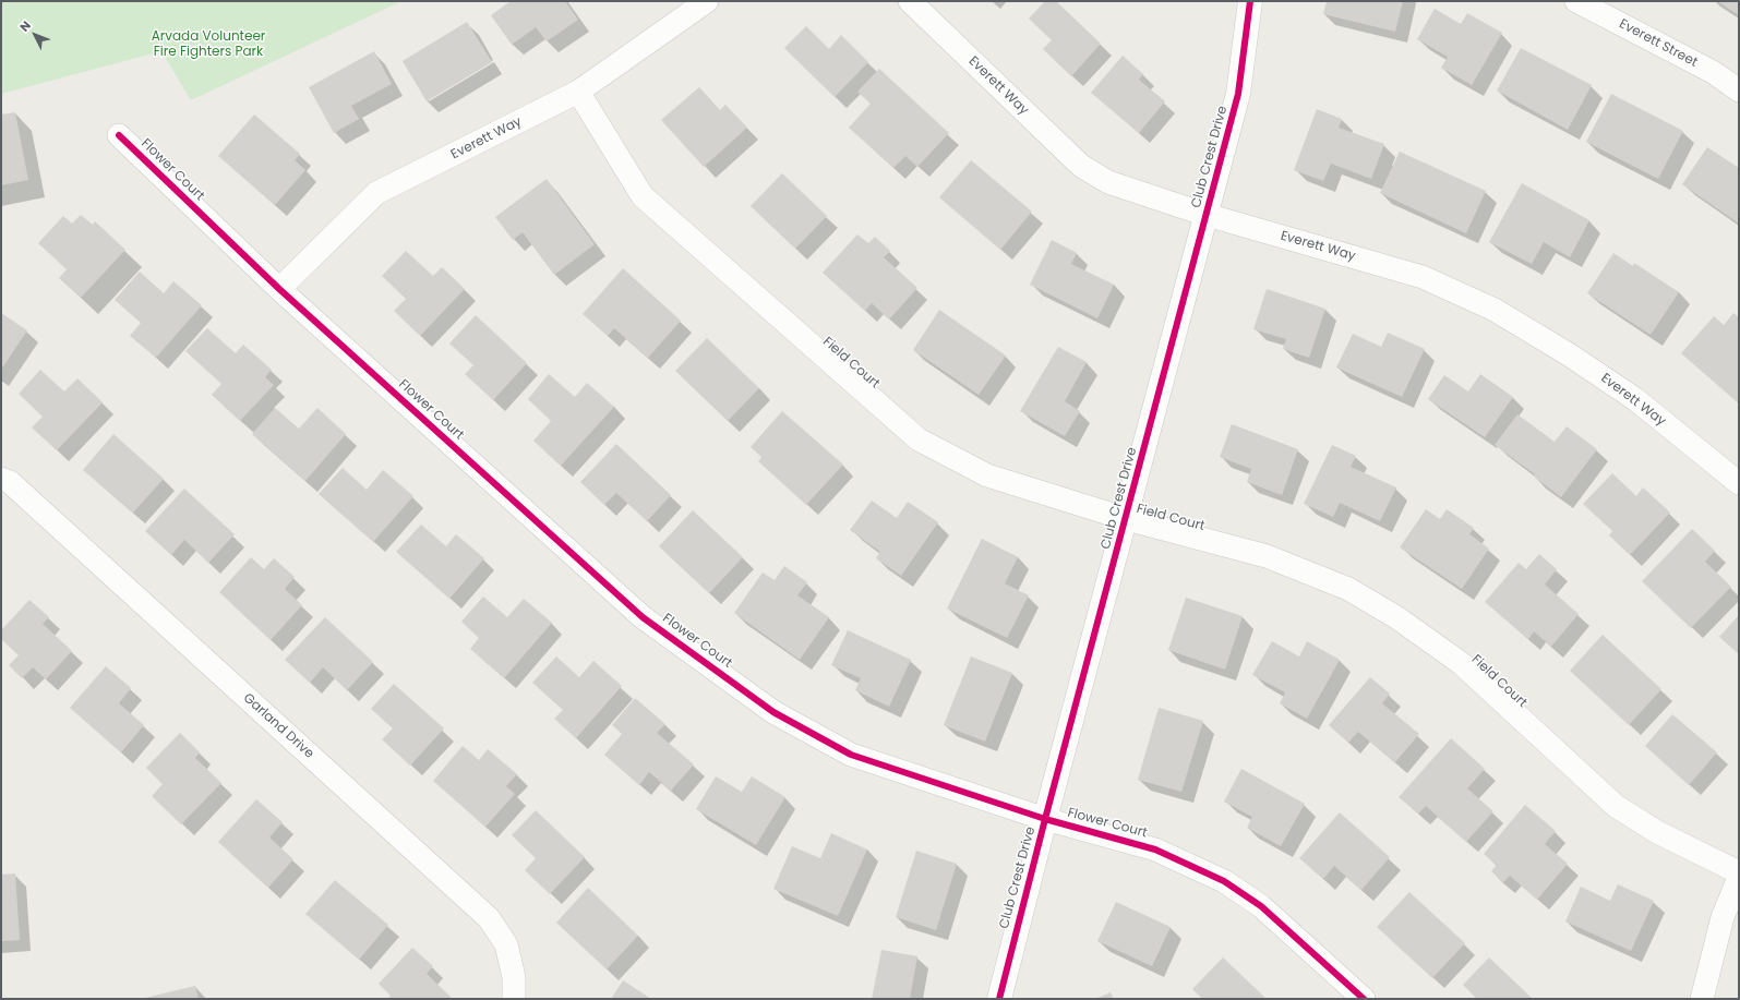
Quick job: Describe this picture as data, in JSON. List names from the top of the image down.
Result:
{
  "streets": {
    "street": [
      "Everett Street",
      "Everett Way",
      "Club Crest Drive",
      "Flower Court",
      "Field Court",
      "Garland Drive"
    ]
  },
  "crossings": [
    ["Everett Way", "Club Crest Drive"],
    ["Everett Way", "Flower Court"],
    ["Everett Way", "Field Court"],
    ["Club Crest Drive", "Flower Court"],
    ["Club Crest Drive", "Field Court"]
  ],
  "parks": ["Arvada Volunteer Fire Fighters Park"],
  "north": "top left"
}
